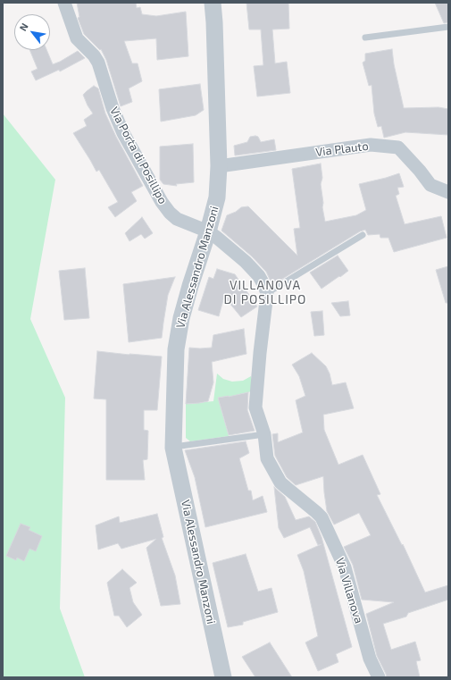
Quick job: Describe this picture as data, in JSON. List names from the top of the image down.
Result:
{
  "streets": {
    "street": [
      "Via Plauto",
      "Via Porta di Posillipo",
      "Via Alessandro Manzoni",
      "Via Villanova"
    ]
  },
  "crossings": [
    ["Via Plauto", "Via Alessandro Manzoni"],
    ["Via Porta di Posillipo", "Via Alessandro Manzoni"]
  ],
  "districts": ["VILLANOVA DI POSILLIPO"],
  "north": "top left"
}
